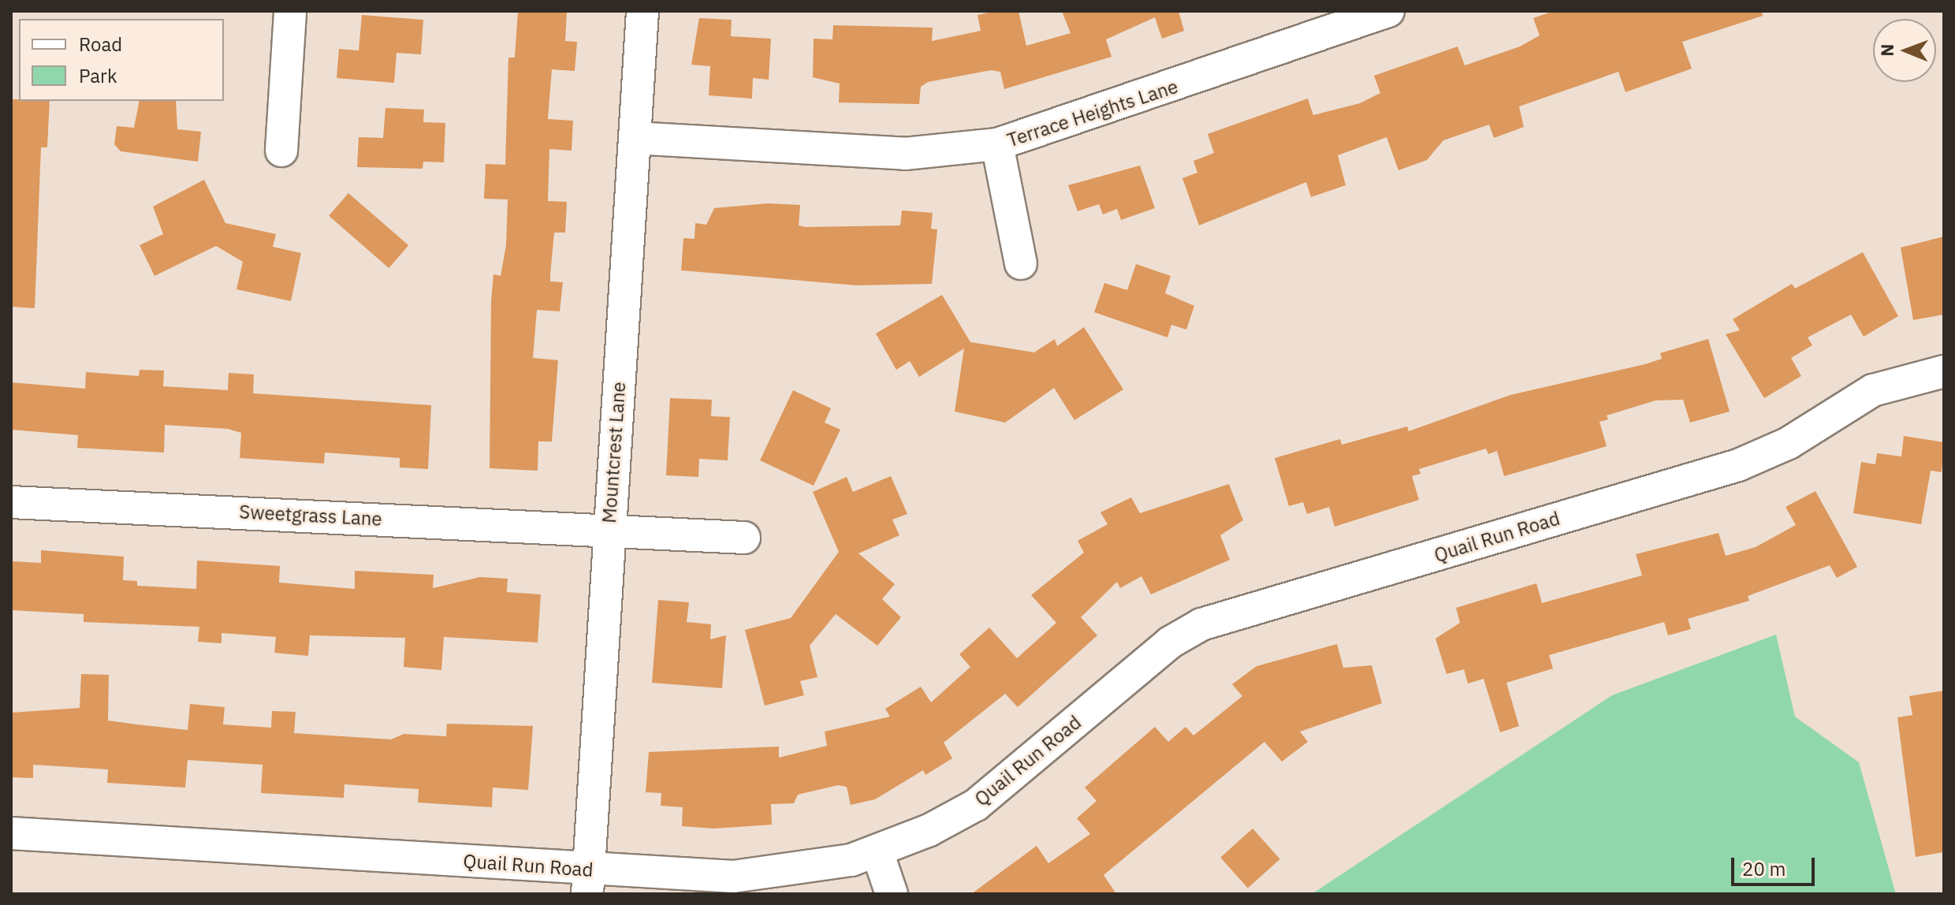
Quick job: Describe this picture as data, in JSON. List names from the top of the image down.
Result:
{
  "streets": {
    "street": [
      "Terrace Heights Lane",
      "Mountcrest Lane",
      "Sweetgrass Lane",
      "Quail Run Road"
    ]
  },
  "crossings": [
    ["Terrace Heights Lane", "Mountcrest Lane"],
    ["Mountcrest Lane", "Sweetgrass Lane"],
    ["Mountcrest Lane", "Quail Run Road"]
  ],
  "legend": ["Road", "Park"],
  "scale_bar": "20 m",
  "north": "left"
}
